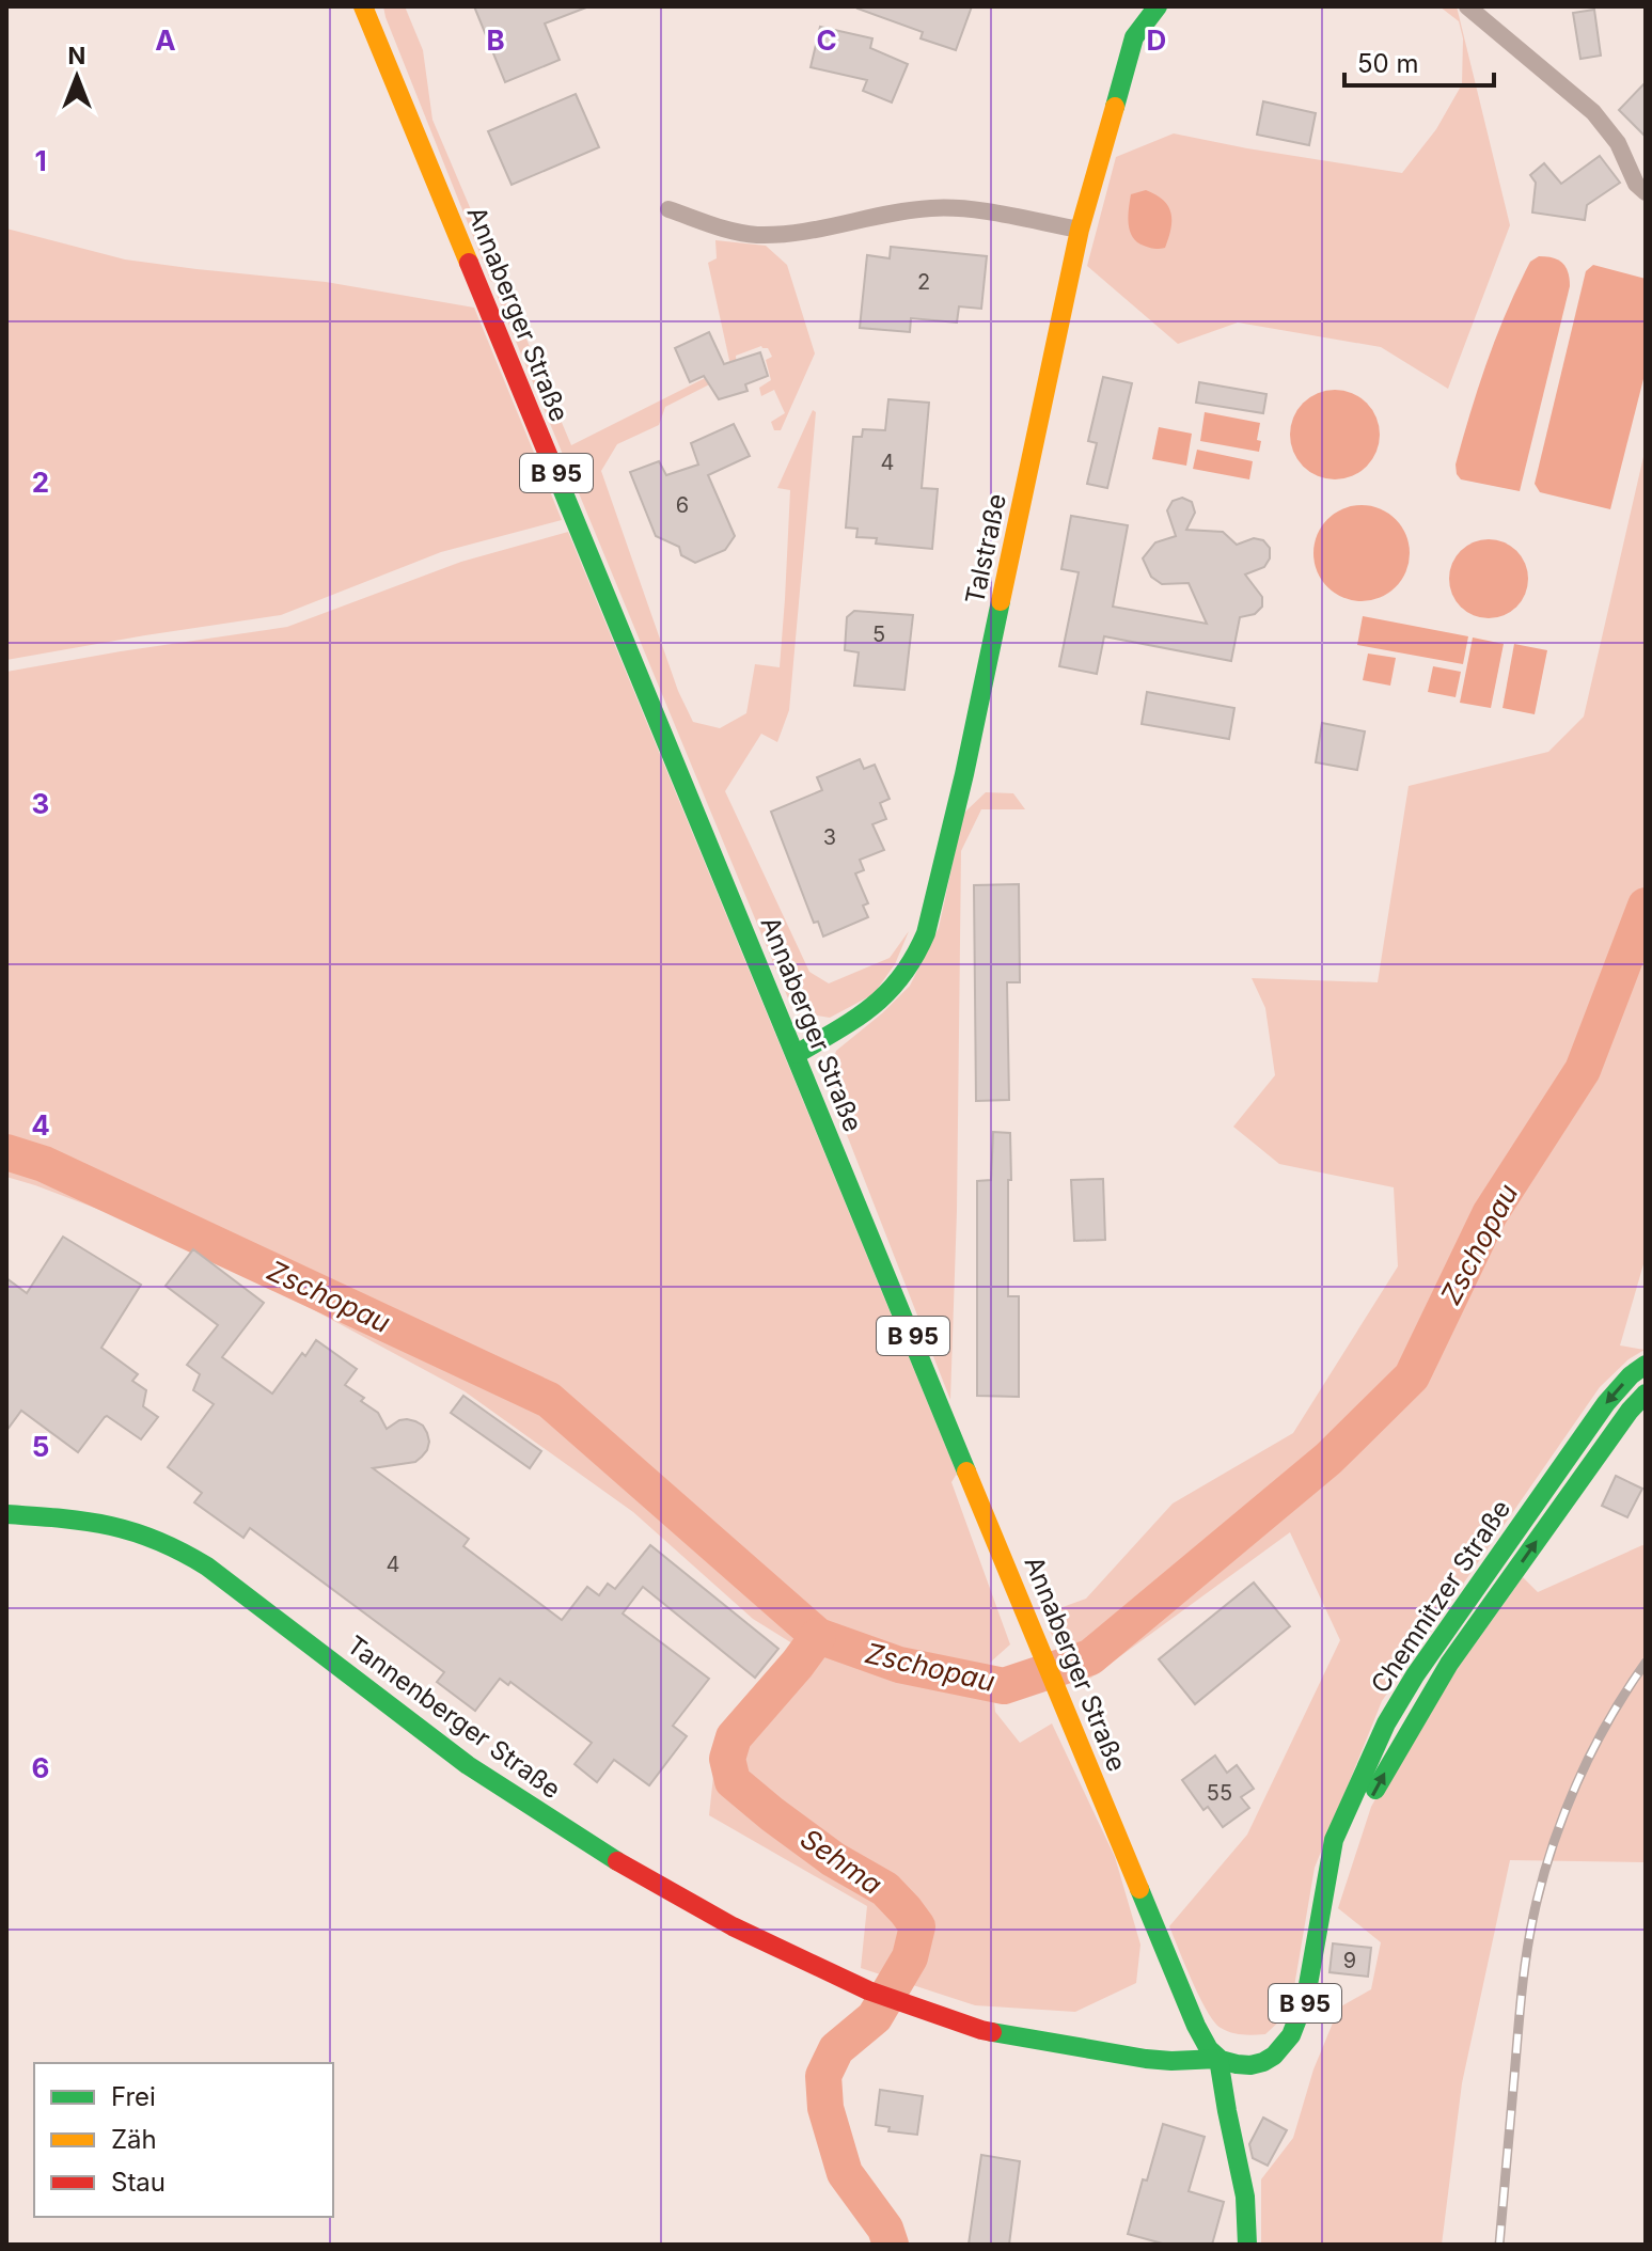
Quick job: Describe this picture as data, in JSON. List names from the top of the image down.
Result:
{
  "streets": {
    "main road": [
      "Annaberger Straße",
      "B 95",
      "Talstraße",
      "Chemnitzer Straße",
      "Tannenberger Straße"
    ]
  },
  "crossings": [
    ["Annaberger Straße", "Talstraße"],
    ["Annaberger Straße", "Chemnitzer Straße"],
    ["Annaberger Straße", "Tannenberger Straße"],
    ["Chemnitzer Straße", "Tannenberger Straße"]
  ],
  "water": ["Zschopau", "Sehma"],
  "house_numbers": [
    "2",
    "4",
    "6",
    "5",
    "3",
    "4",
    "55",
    "9"
  ],
  "legend": ["Frei", "Zäh", "Stau"],
  "scale_bar": "50 m",
  "north": "top",
  "grid": {
    "columns": [
      "A",
      "B",
      "C",
      "D"
    ],
    "rows": [
      "1",
      "2",
      "3",
      "4",
      "5",
      "6"
    ]
  }
}
